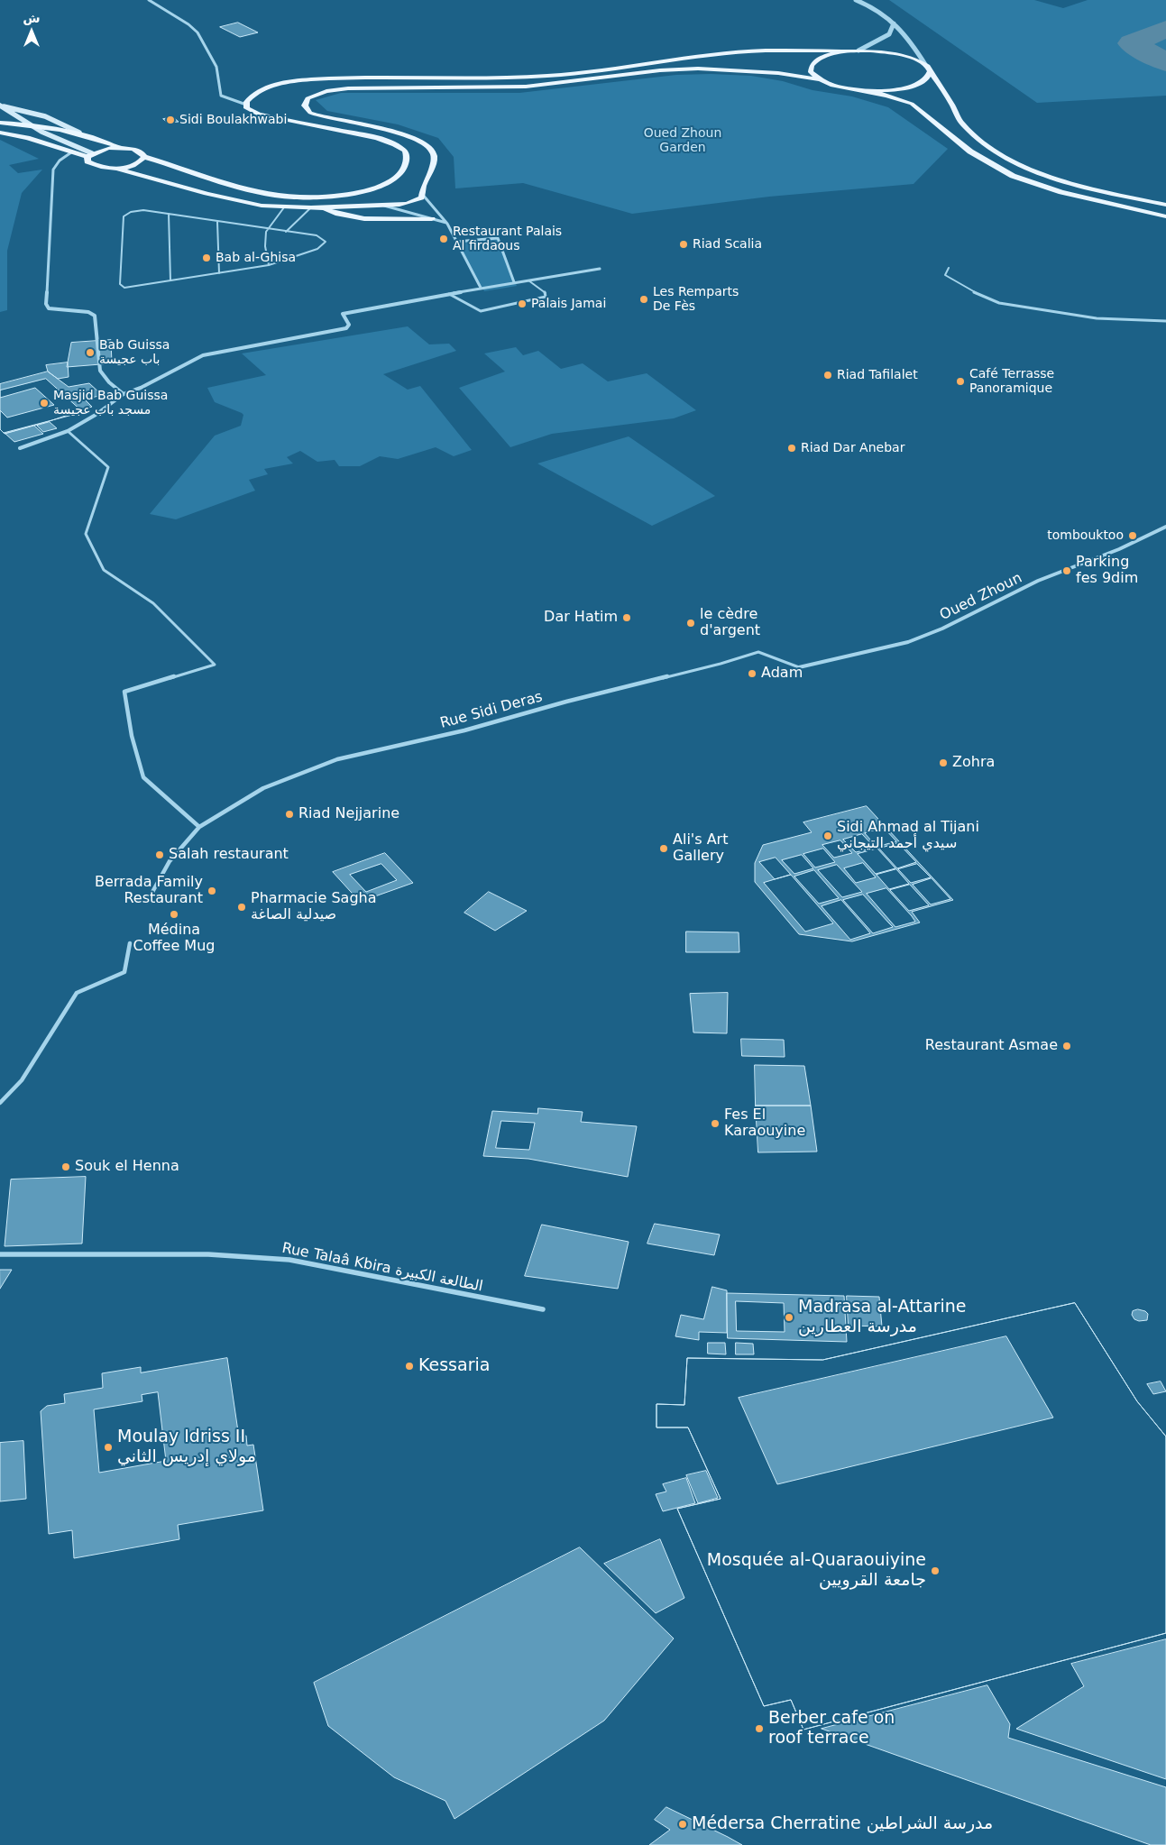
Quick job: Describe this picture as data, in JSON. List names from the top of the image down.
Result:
{
  "streets": {
    "street": ["Oued Zhoun", "Rue Sidi Deras", "Rue Talaâ Kbira الطالعة الكبيرة"]
  },
  "crossings": [
    ["Oued Zhoun", "Rue Sidi Deras"]
  ],
  "parks": ["Oued Zhoun Garden"],
  "places": [
    "Sidi Boulakhwabi",
    "Restaurant Palais Al firdaous",
    "Riad Scalia",
    "Bab al-Ghisa",
    "Les Remparts De Fès",
    "Palais Jamai",
    "Bab Guissa باب عجيسة",
    "Riad Tafilalet",
    "Café Terrasse Panoramique",
    "Masjid Bab Guissa مسجد باب عجيسة",
    "Riad Dar Anebar",
    "tombouktoo",
    "Parking fes 9dim",
    "Dar Hatim",
    "le cèdre d'argent",
    "Adam",
    "Zohra",
    "Riad Nejjarine",
    "Sidi Ahmad al Tijani سيدي أحمد التيجاني",
    "Ali's Art Gallery",
    "Salah restaurant",
    "Berrada Family Restaurant",
    "Pharmacie Sagha صيدلية الصاغة",
    "Médina Coffee Mug",
    "Restaurant Asmae",
    "Fes El Karaouyine",
    "Souk el Henna",
    "Madrasa al-Attarine مدرسة العطارين",
    "Kessaria",
    "Moulay Idriss II مولاي إدريس الثاني",
    "Mosquée al-Quaraouiyine جامعة القرويين",
    "Berber cafe on roof terrace",
    "Médersa Cherratine مدرسة الشراطين"
  ],
  "north": "top"
}
